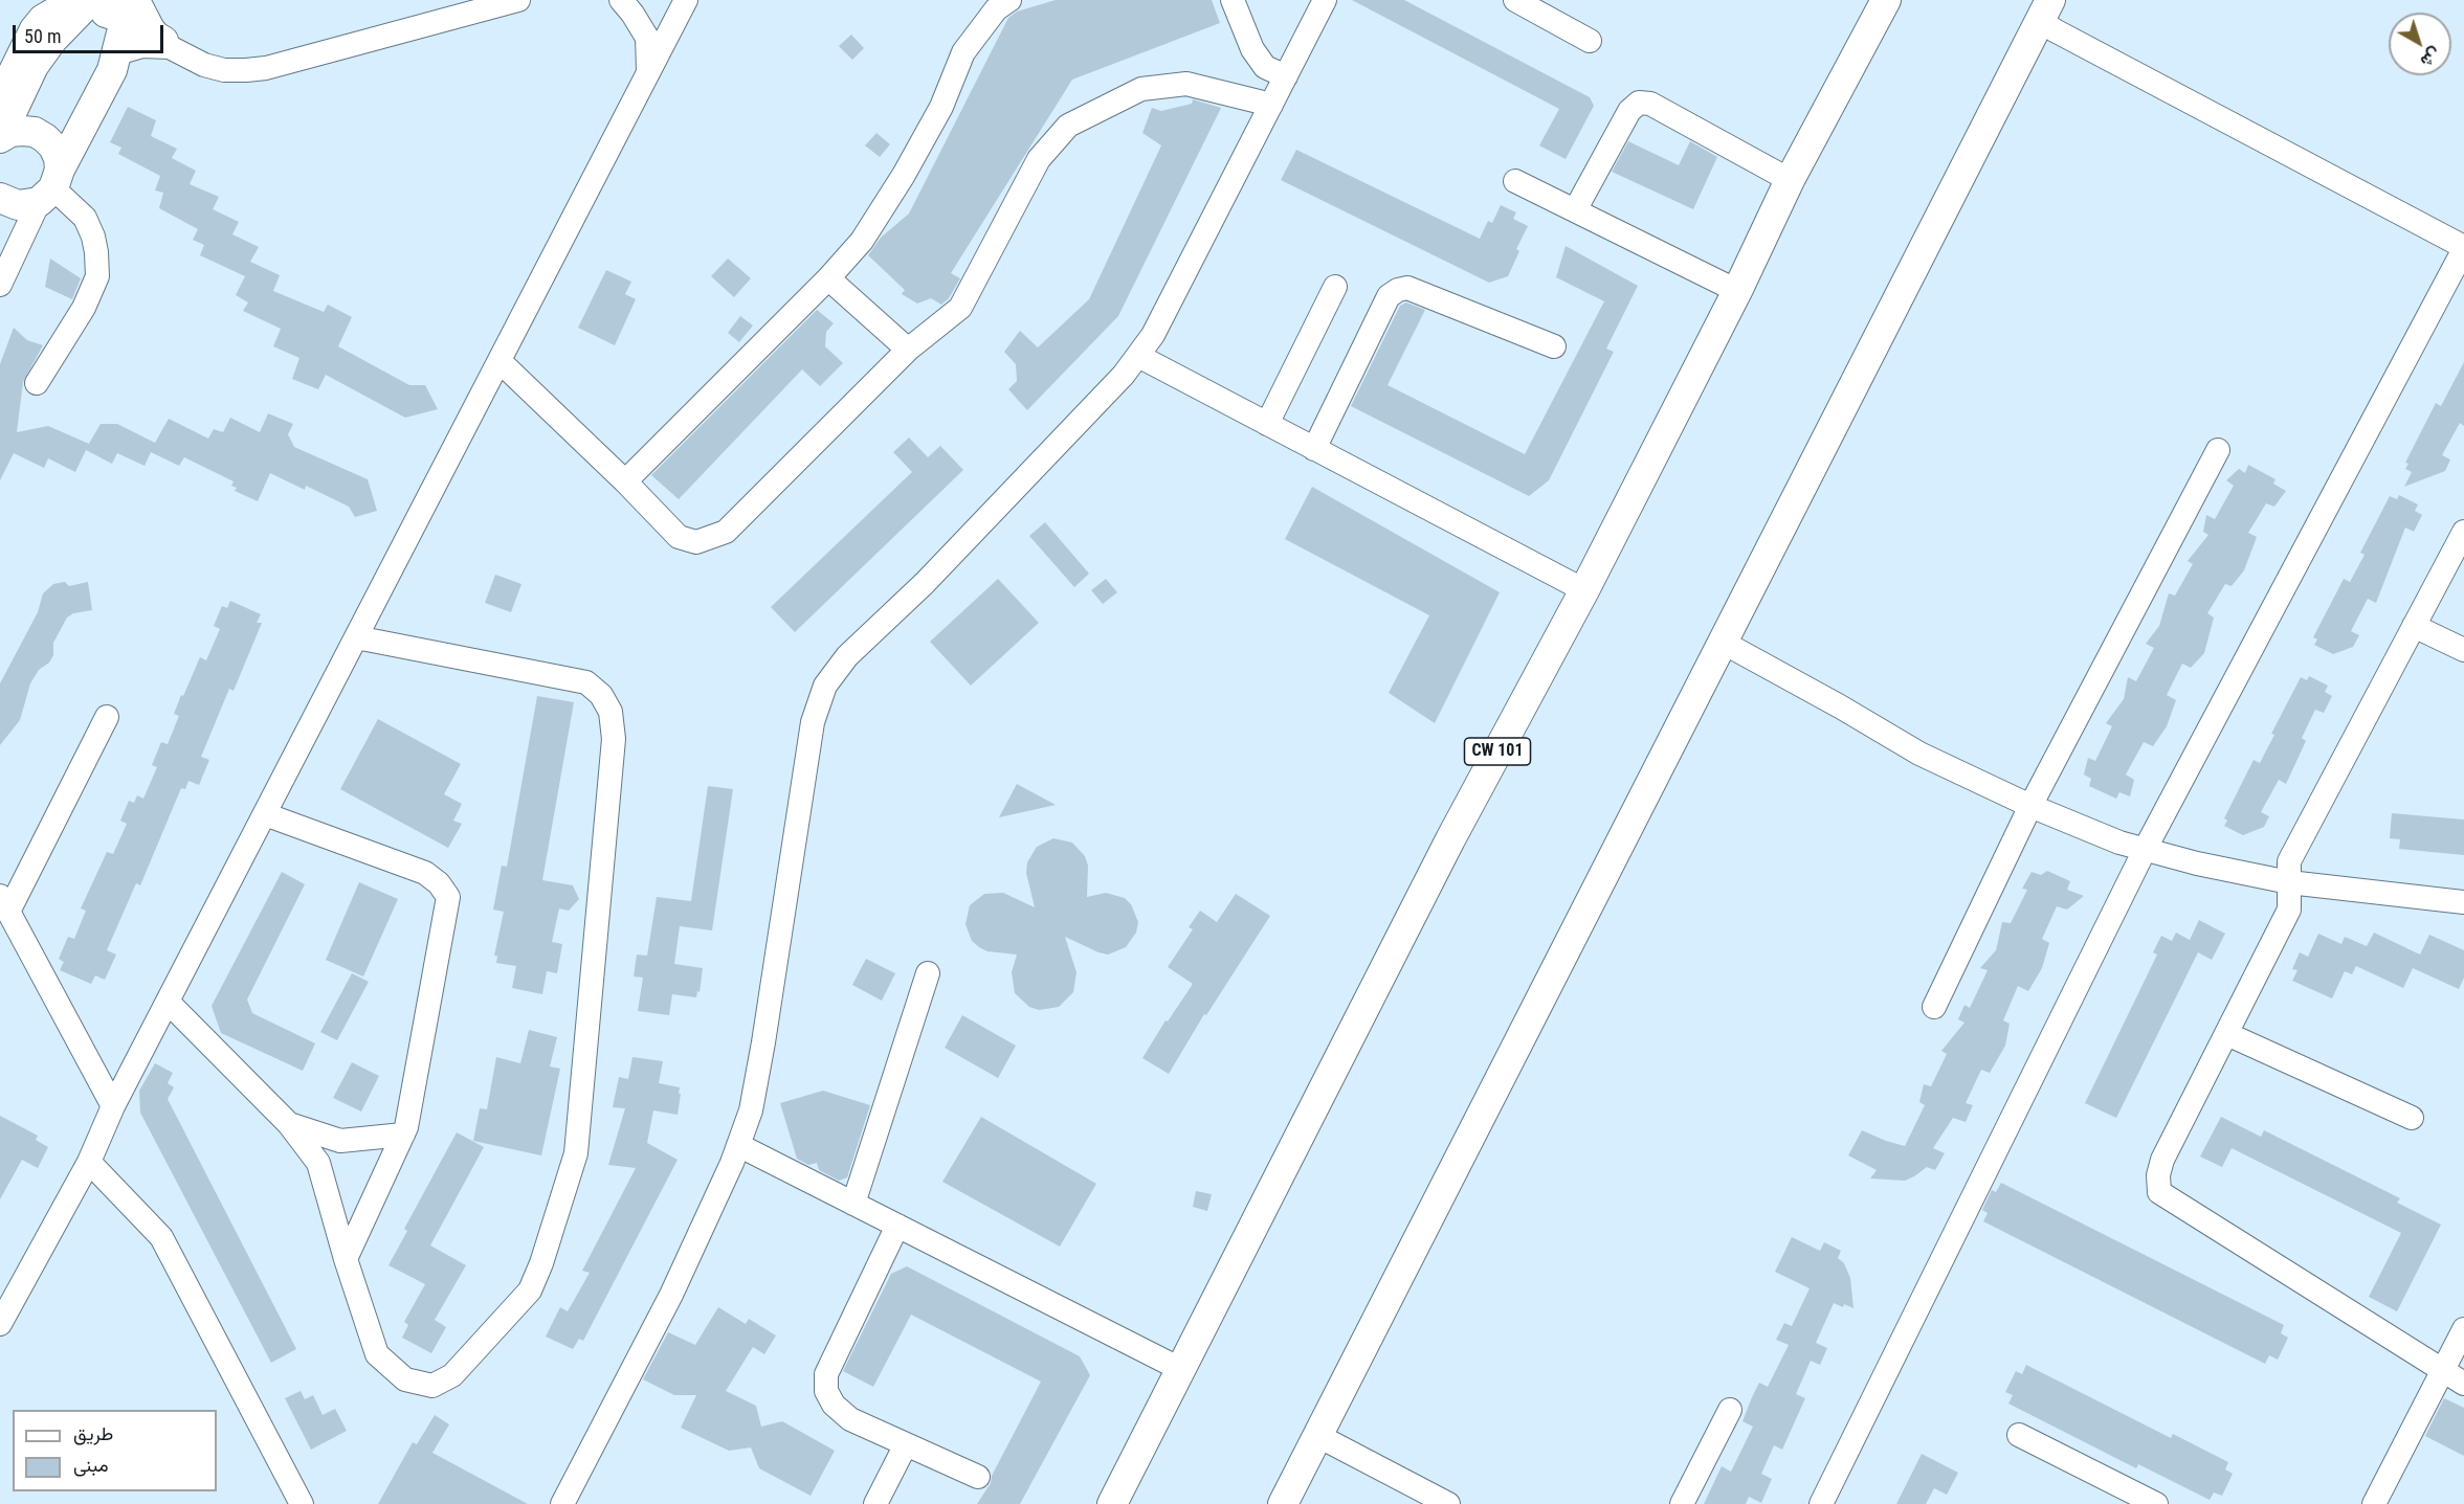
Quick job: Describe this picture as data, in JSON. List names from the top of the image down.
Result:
{
  "streets": {
    "main road": ["CW 101"]
  },
  "legend": ["طريق", "مبنى"],
  "scale_bar": "50 m",
  "north": "bottom right"
}
